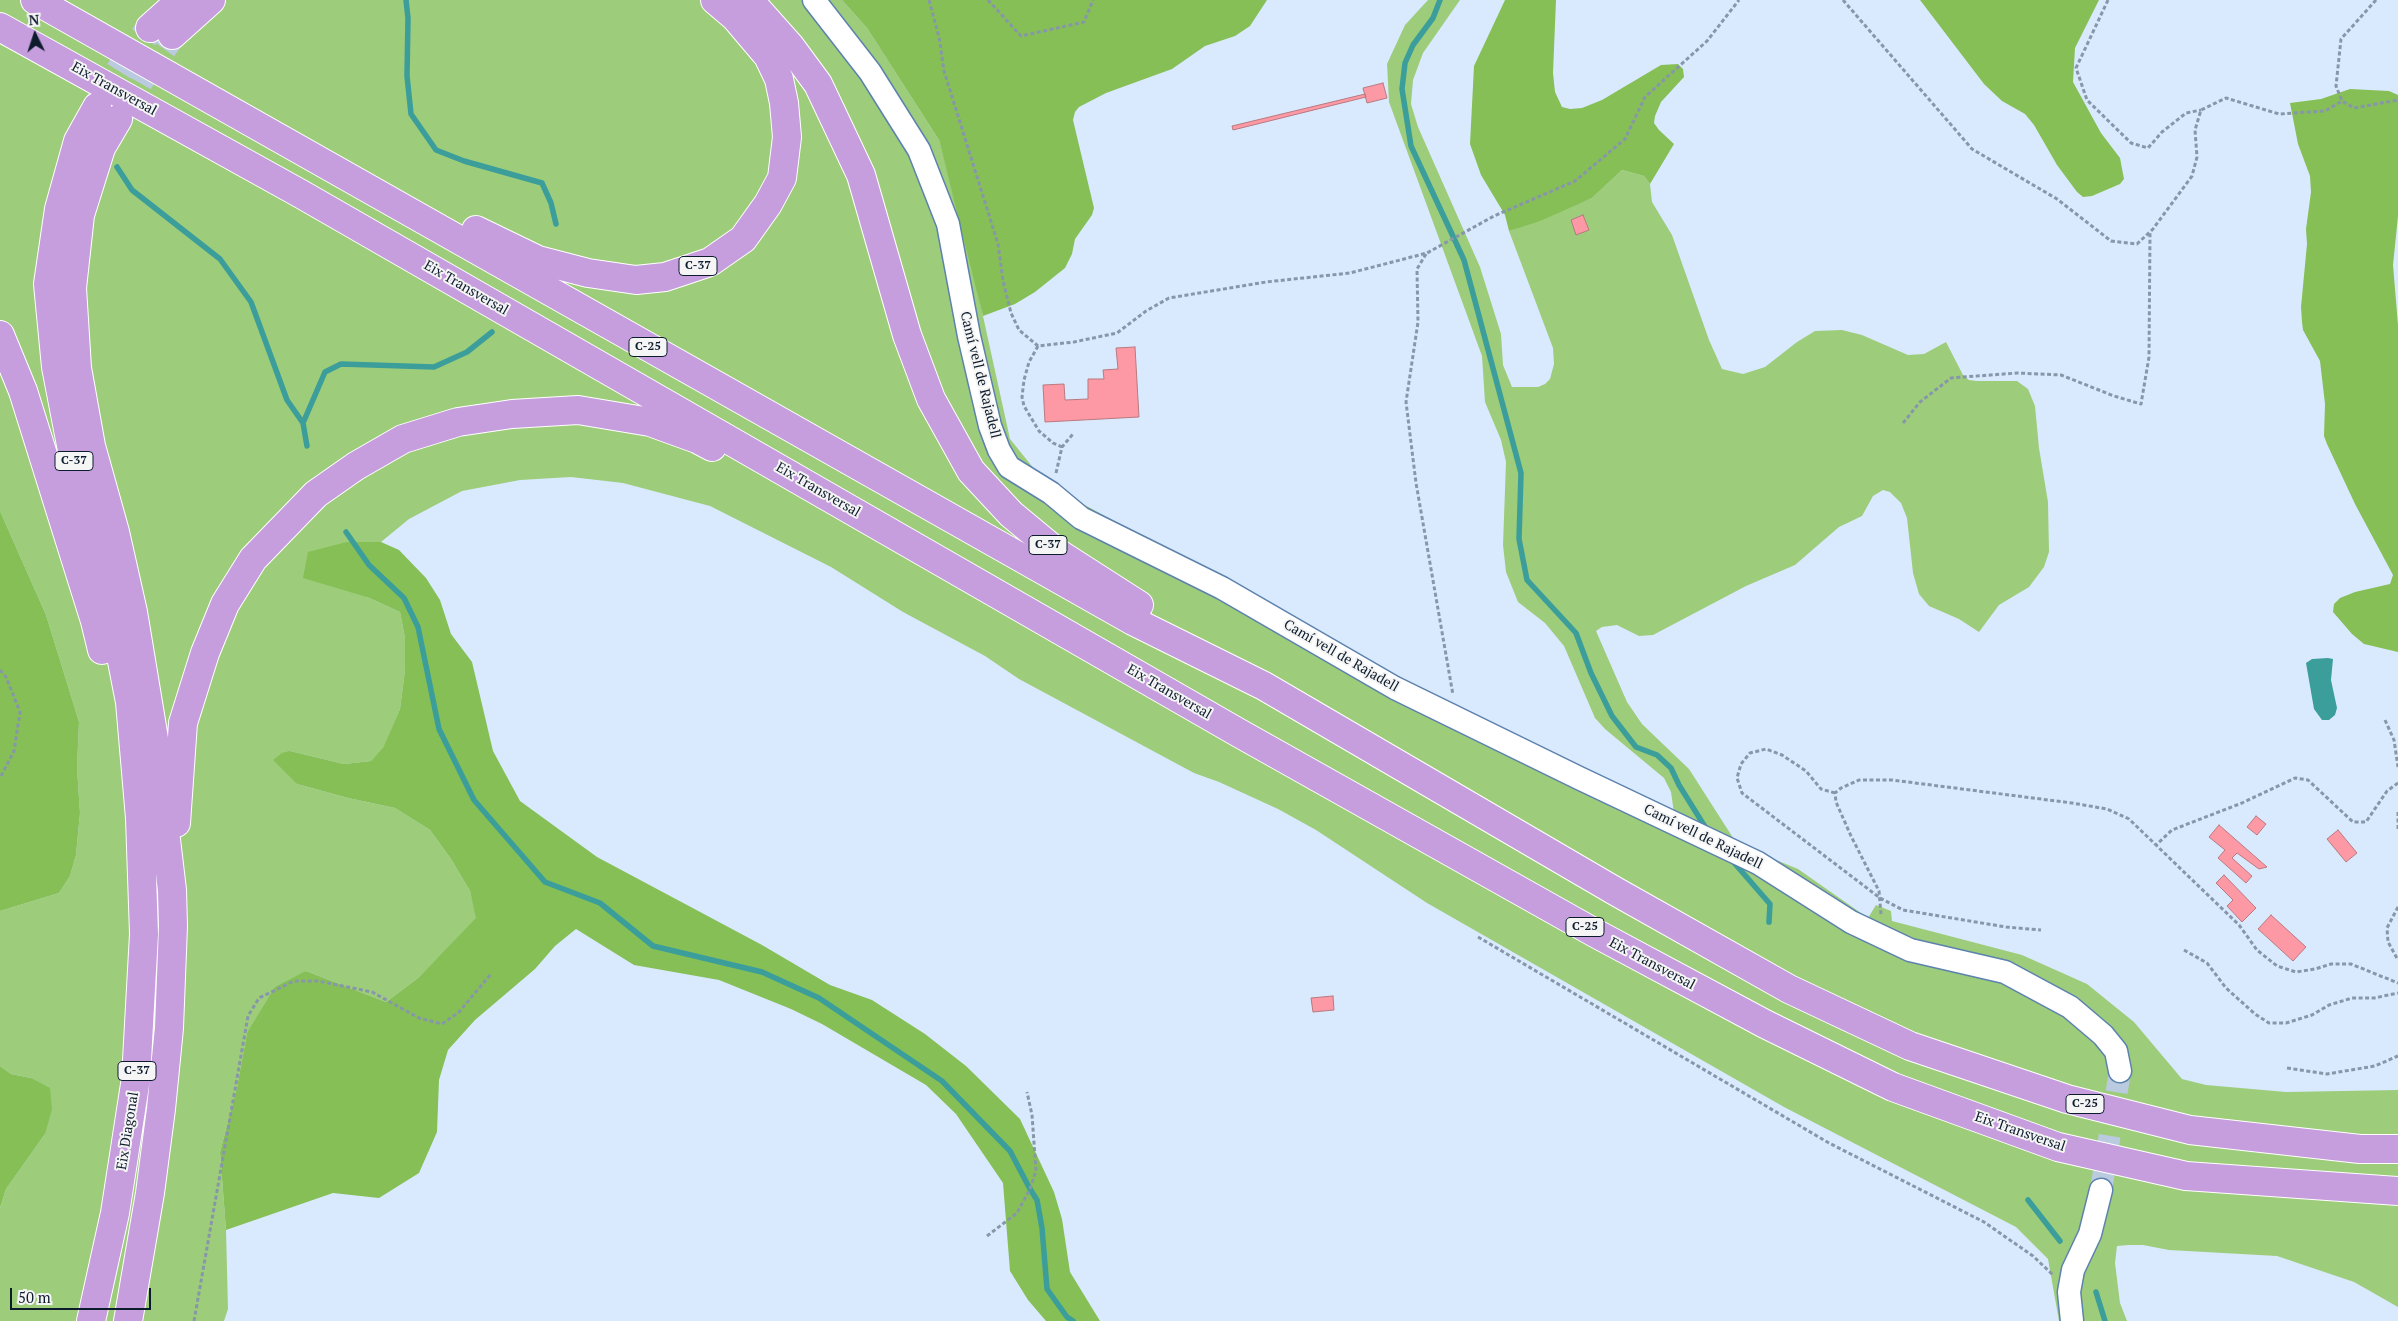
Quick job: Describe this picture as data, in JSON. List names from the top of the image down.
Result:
{
  "streets": {
    "highway": [
      "Eix Transversal",
      "C-37",
      "C-25",
      "Eix Diagonal"
    ],
    "street": ["Camí vell de Rajadell"]
  },
  "crossings": [
    ["Eix Transversal", "C-37"],
    ["C-37", "C-25"],
    ["C-37", "Eix Diagonal"]
  ],
  "scale_bar": "50 m",
  "north": "top"
}
